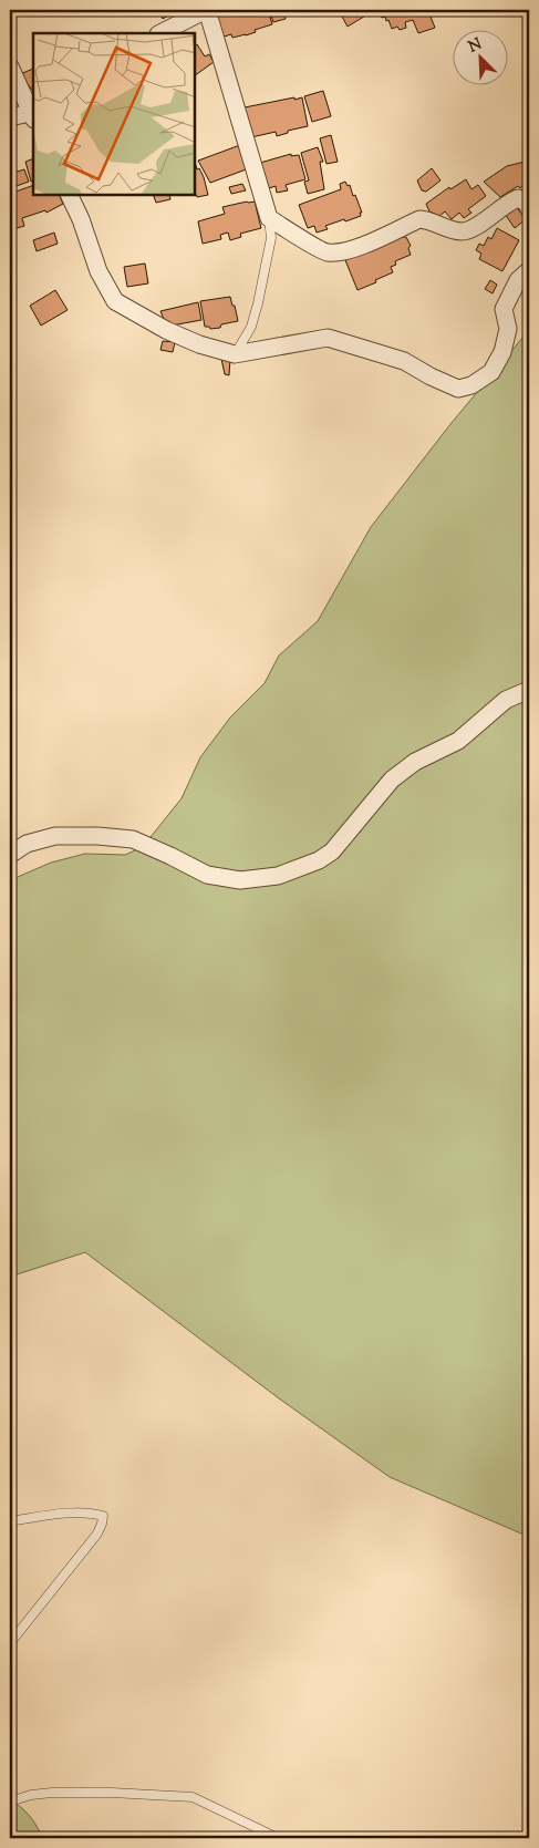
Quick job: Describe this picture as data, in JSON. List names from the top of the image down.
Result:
{
  "north": "top left"
}
